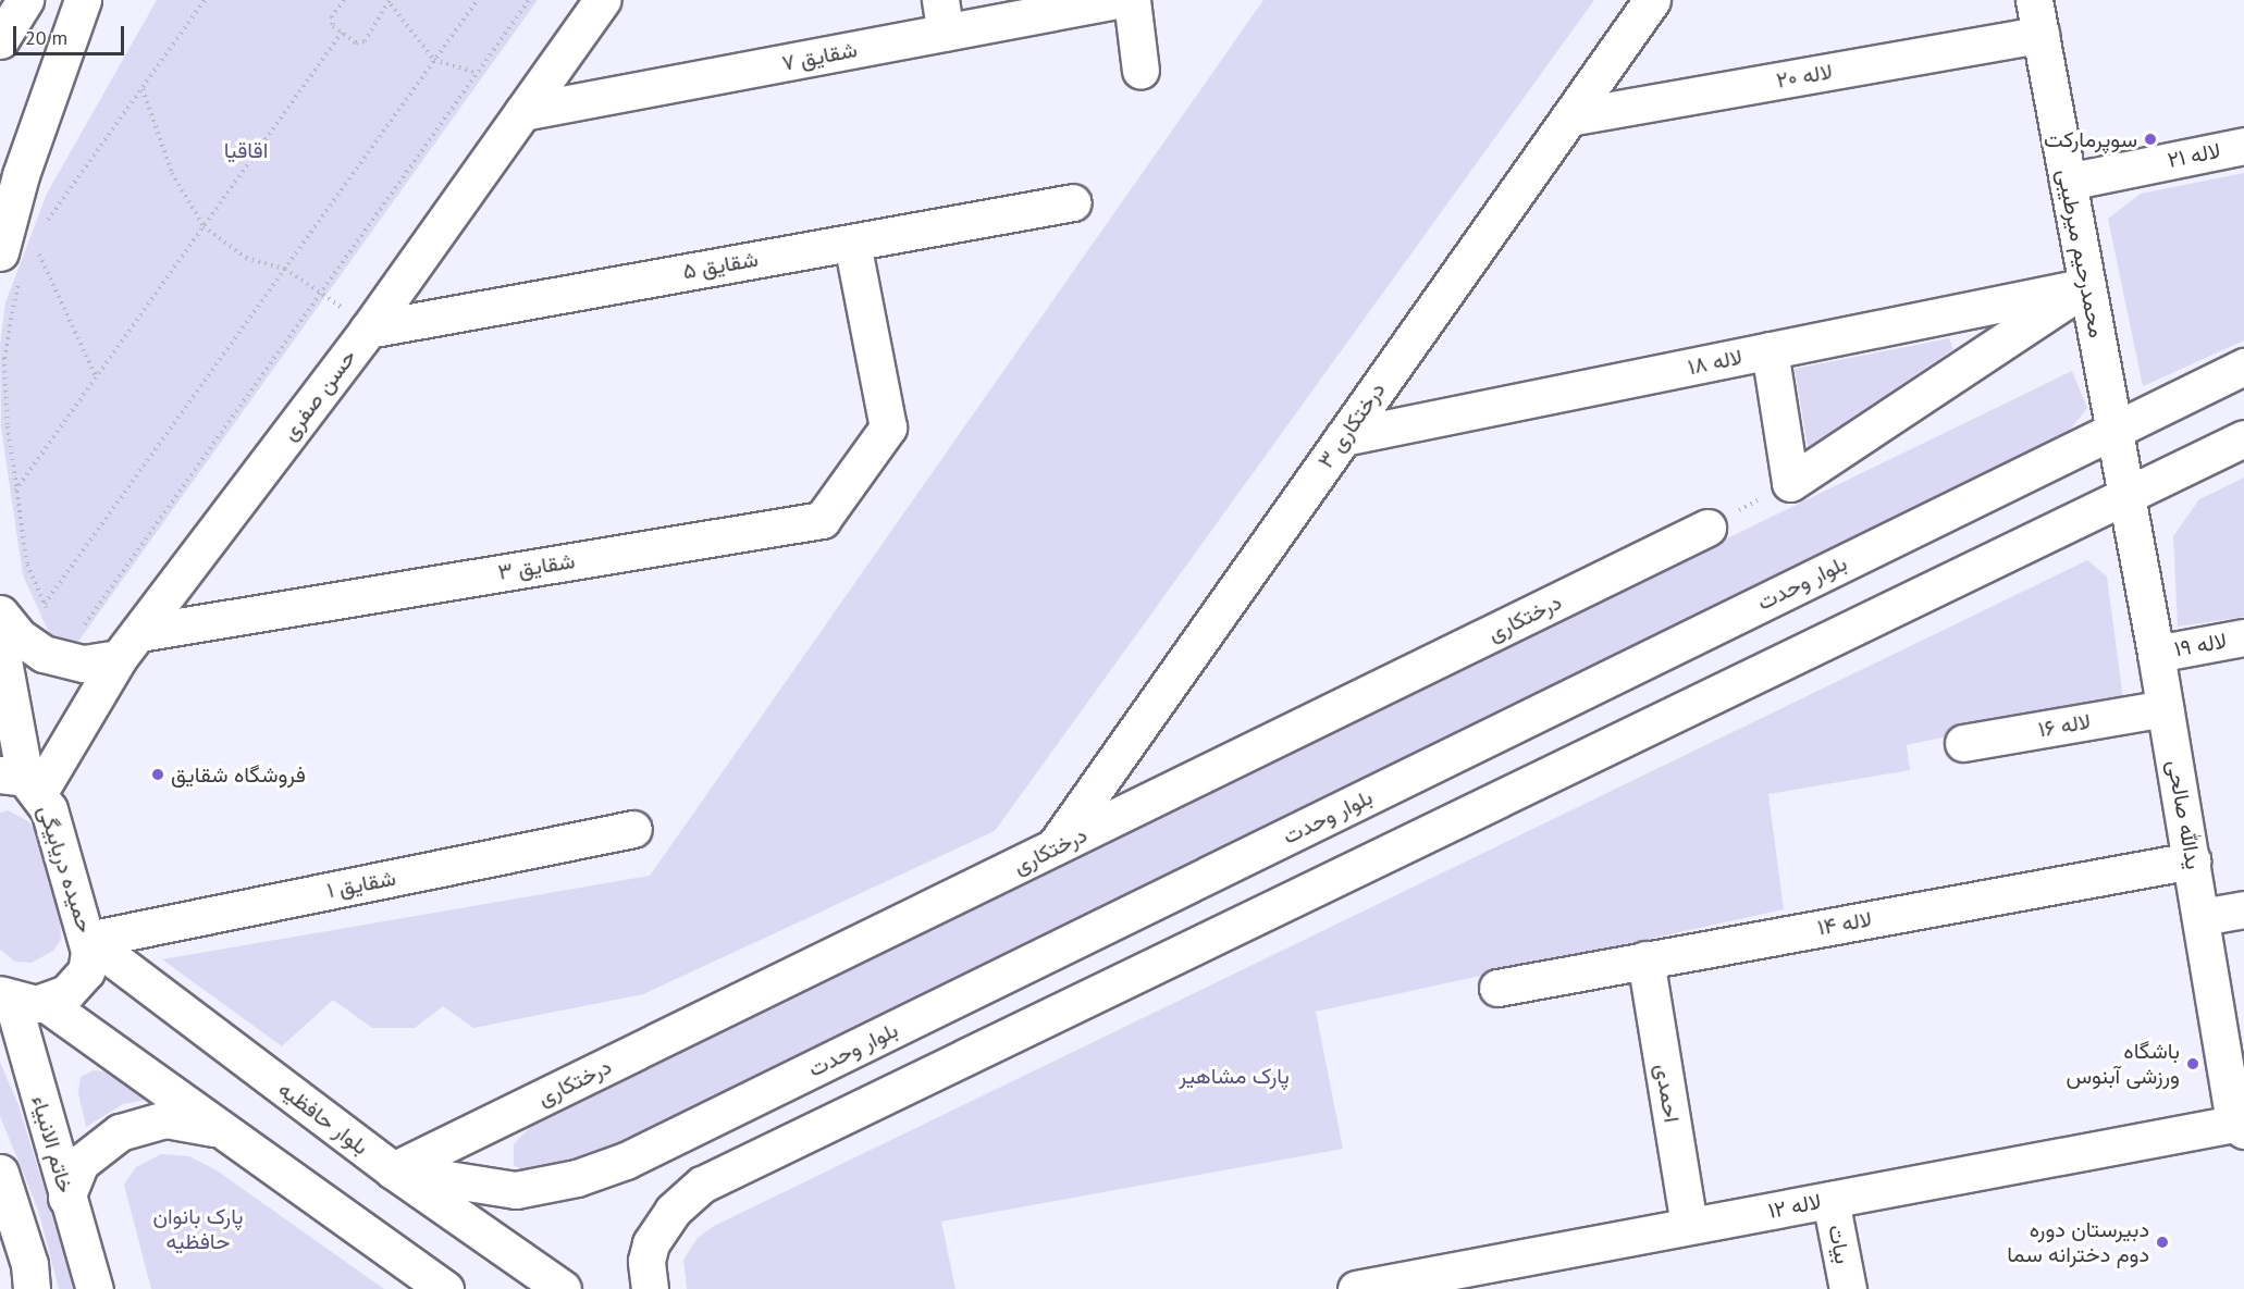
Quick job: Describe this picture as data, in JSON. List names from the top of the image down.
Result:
{
  "streets": {
    "street": [
      "شقایق ۷",
      "لاله ۲۰",
      "لاله ۲۱",
      "محمدرحیم میرطیبی",
      "شقایق ۵",
      "لاله ۱۸",
      "حسن صفری",
      "درختکاری ۳",
      "شقایق ۳",
      "بلوار وحدت",
      "درختکاری",
      "لاله ۱۹",
      "لاله ۱۶",
      "یدالله صالحی",
      "حمیده دریابیگی",
      "شقایق ۱",
      "لاله ۱۴",
      "احمدی",
      "بلوار حافظیه",
      "خاتم الانبیاء",
      "لاله ۱۲",
      "بیات"
    ]
  },
  "crossings": [
    ["شقایق ۷", "حسن صفری"],
    ["لاله ۲۰", "محمدرحیم میرطیبی"],
    ["لاله ۲۰", "درختکاری ۳"],
    ["لاله ۲۱", "محمدرحیم میرطیبی"],
    ["محمدرحیم میرطیبی", "لاله ۱۸"],
    ["محمدرحیم میرطیبی", "بلوار وحدت"],
    ["محمدرحیم میرطیبی", "یدالله صالحی"],
    ["شقایق ۵", "حسن صفری"],
    ["شقایق ۵", "شقایق ۳"],
    ["لاله ۱۸", "درختکاری ۳"],
    ["حسن صفری", "شقایق ۳"],
    ["حسن صفری", "حمیده دریابیگی"],
    ["درختکاری ۳", "درختکاری"],
    ["بلوار وحدت", "درختکاری"],
    ["بلوار وحدت", "بلوار حافظیه"],
    ["درختکاری", "بلوار حافظیه"],
    ["لاله ۱۹", "یدالله صالحی"],
    ["لاله ۱۶", "یدالله صالحی"],
    ["یدالله صالحی", "لاله ۱۴"],
    ["یدالله صالحی", "لاله ۱۲"],
    ["حمیده دریابیگی", "شقایق ۱"],
    ["حمیده دریابیگی", "بلوار حافظیه"],
    ["حمیده دریابیگی", "خاتم الانبیاء"],
    ["شقایق ۱", "بلوار حافظیه"],
    ["لاله ۱۴", "احمدی"],
    ["احمدی", "لاله ۱۲"],
    ["لاله ۱۲", "بیات"]
  ],
  "parks": ["اقاقیا", "پارک مشاهیر", "پارک بانوان حافظیه"],
  "places": [
    "سوپرمارکت",
    "فروشگاه شقایق",
    "باشگاه ورزشی آبنوس",
    "دبیرستان دوره دوم دخترانه سما"
  ],
  "scale_bar": "20 m"
}
